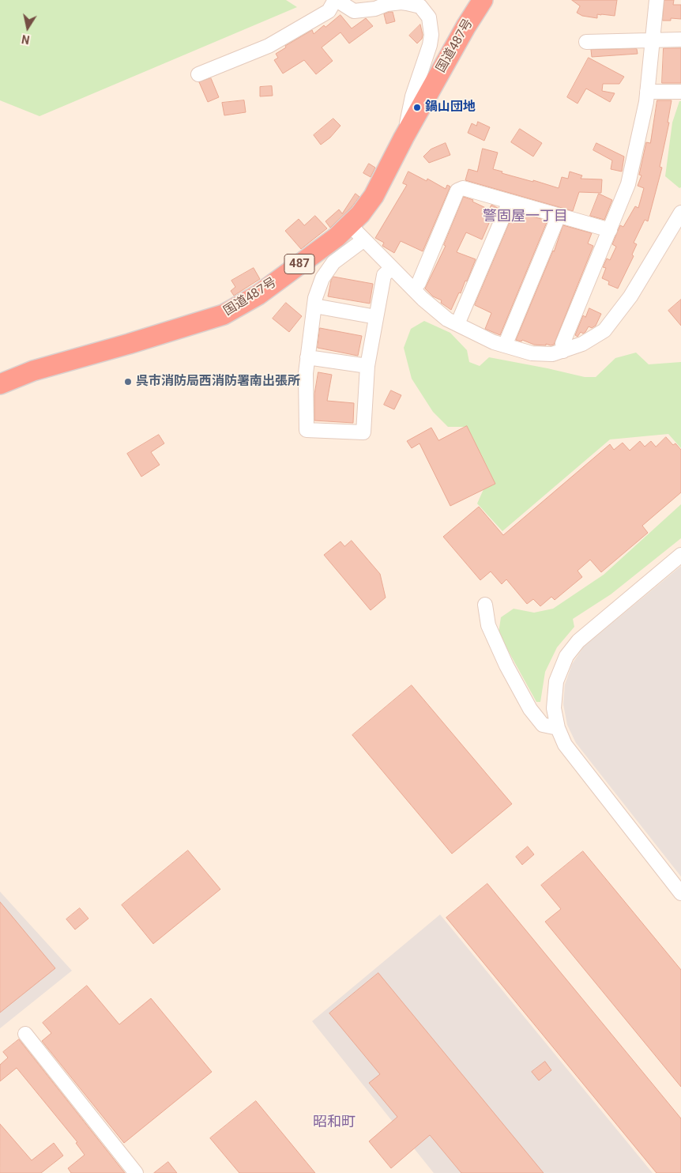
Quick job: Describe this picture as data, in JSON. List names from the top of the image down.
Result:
{
  "streets": {
    "highway": ["国道487号", "487"]
  },
  "districts": ["警固屋一丁目", "昭和町"],
  "places": ["鍋山団地", "呉市消防局西消防署南出張所"],
  "north": "bottom"
}
